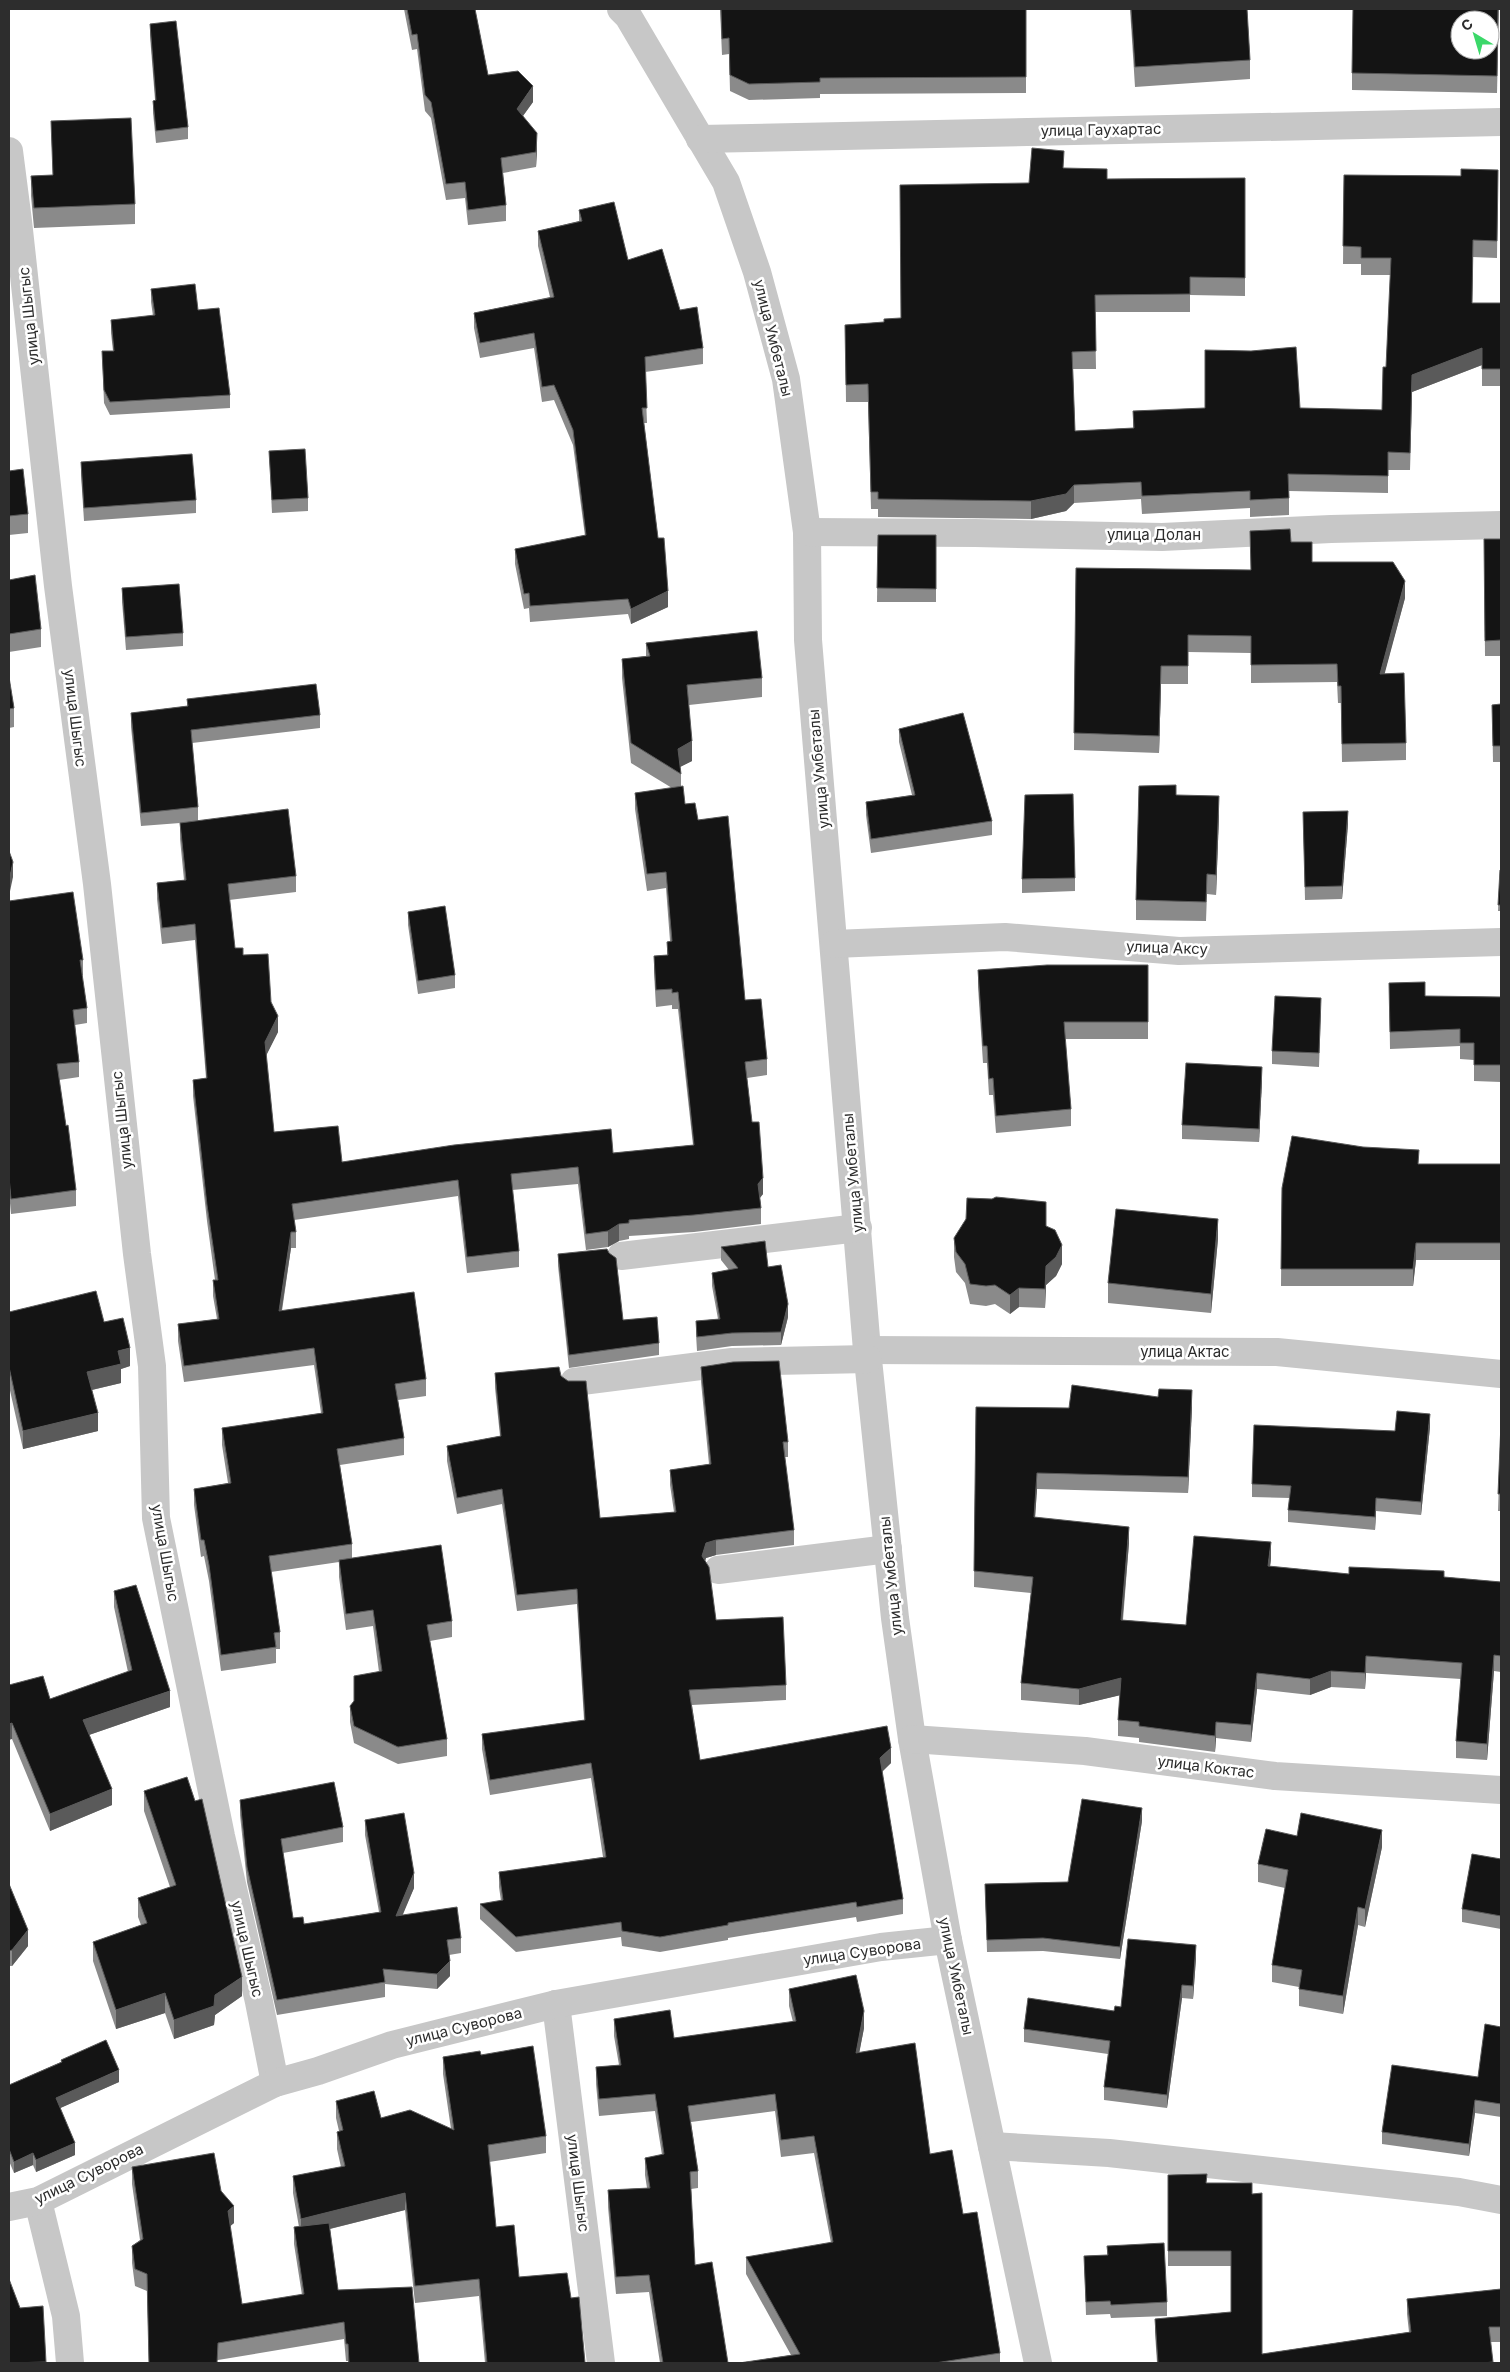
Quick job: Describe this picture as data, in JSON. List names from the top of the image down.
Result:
{
  "streets": {
    "street": [
      "улица Гаухартас",
      "улица Шыгыс",
      "улица Умбеталы",
      "улица Долан",
      "улица Аксу",
      "улица Актас",
      "улица Коктас",
      "улица Суворова"
    ]
  },
  "crossings": [
    ["улица Гаухартас", "улица Умбеталы"],
    ["улица Шыгыс", "улица Суворова"],
    ["улица Умбеталы", "улица Долан"],
    ["улица Умбеталы", "улица Аксу"],
    ["улица Умбеталы", "улица Актас"],
    ["улица Умбеталы", "улица Коктас"],
    ["улица Умбеталы", "улица Суворова"]
  ],
  "north": "top left"
}
